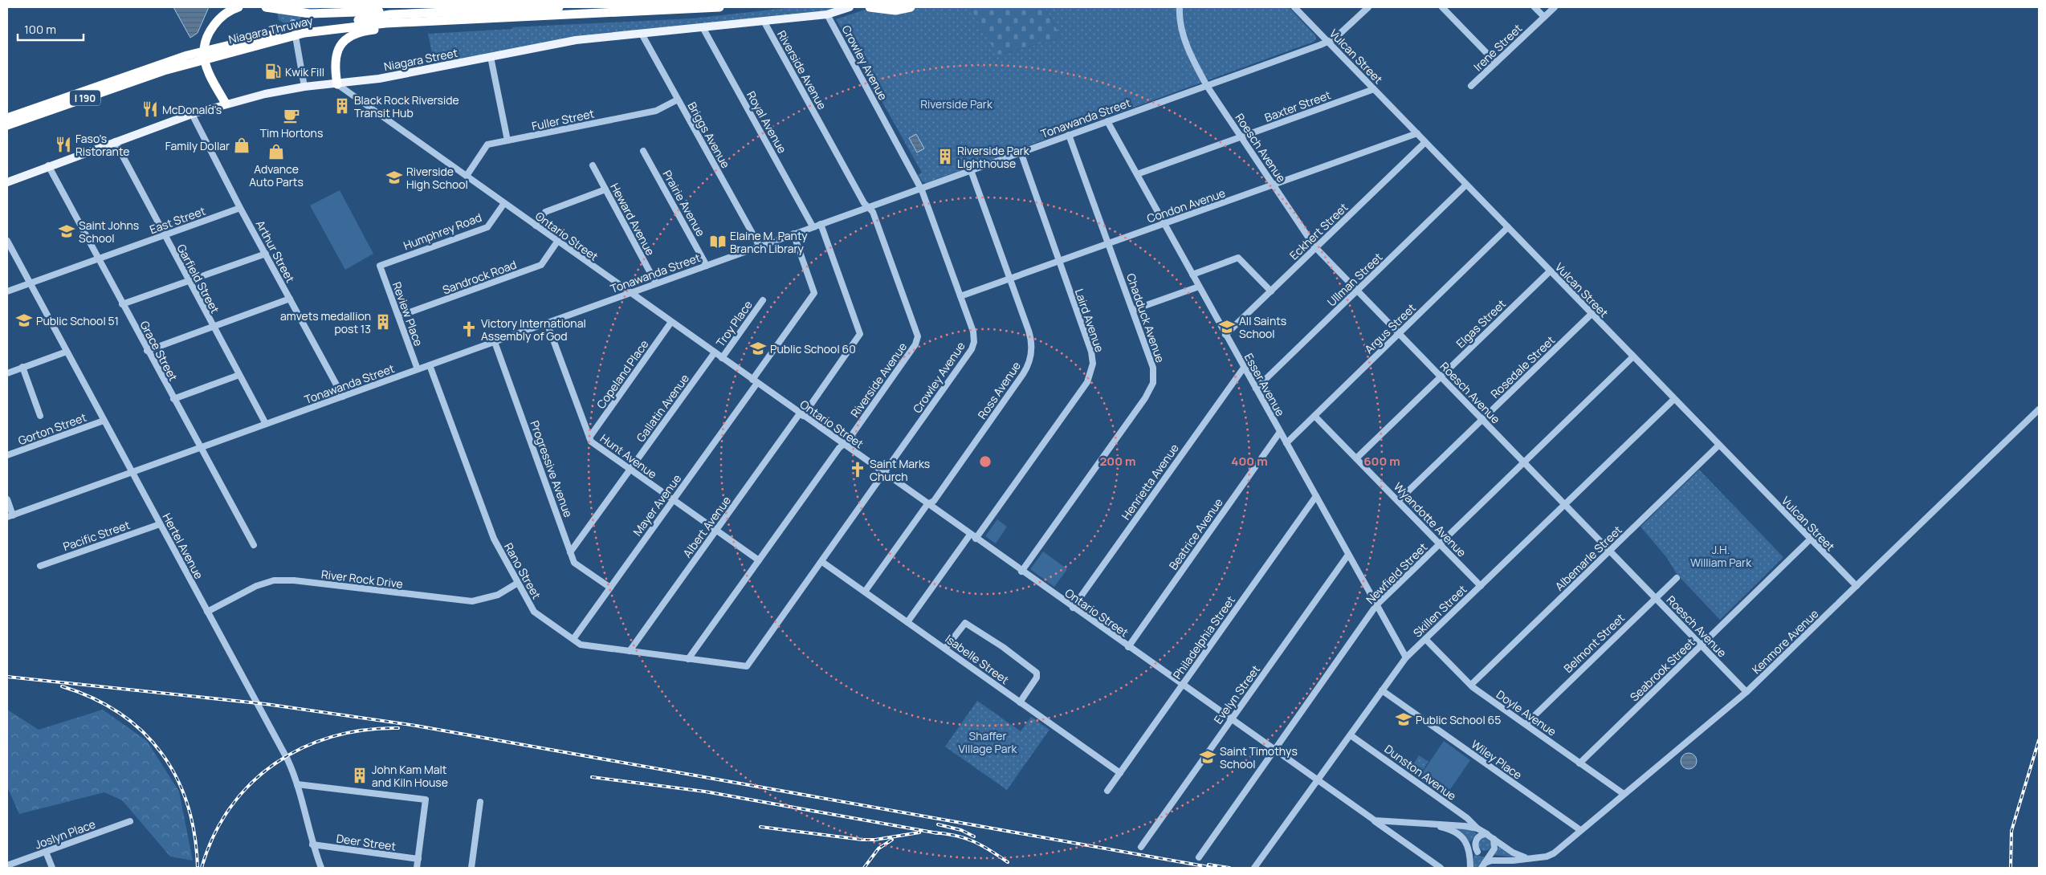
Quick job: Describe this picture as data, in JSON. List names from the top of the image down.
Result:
{
  "streets": {
    "highway": ["Niagara Thruway", "I 190"],
    "main road": ["Niagara Street"],
    "street": [
      "Irene Street",
      "Vulcan Street",
      "Crowley Avenue",
      "Riverside Avenue",
      "Baxter Street",
      "Tonawanda Street",
      "Fuller Street",
      "Royal Avenue",
      "Briggs Avenue",
      "Roesch Avenue",
      "Prairie Avenue",
      "Condon Avenue",
      "Heward Avenue",
      "East Street",
      "Humphrey Road",
      "Eckhert Street",
      "Ontario Street",
      "Arthur Street",
      "Sandrock Road",
      "Garfield Street",
      "Ullman Street",
      "Review Place",
      "Chadduck Avenue",
      "Laird Avenue",
      "Troy Place",
      "Elgas Street",
      "Argus Street",
      "Grace Street",
      "Rosedale Street",
      "Copeland Place",
      "Esser Avenue",
      "Ross Avenue",
      "Gallatin Avenue",
      "Gorton Street",
      "Hunt Avenue",
      "Progressive Avenue",
      "Henrietta Avenue",
      "Mayer Avenue",
      "Wyandotte Avenue",
      "Albert Avenue",
      "Beatrice Avenue",
      "Pacific Street",
      "Hertel Avenue",
      "Albemarle Street",
      "Rano Street",
      "Newfield Street",
      "River Rock Drive",
      "Skillen Street",
      "Philadelphia Street",
      "Kenmore Avenue",
      "Belmont Street",
      "Isabelle Street",
      "Seabrook Street",
      "Evelyn Street",
      "Doyle Avenue",
      "Wiley Place",
      "Dunston Avenue",
      "Joslyn Place",
      "Deer Street"
    ]
  },
  "crossings": [
    ["Vulcan Street", "Baxter Street"],
    ["Vulcan Street", "Tonawanda Street"],
    ["Vulcan Street", "Condon Avenue"],
    ["Vulcan Street", "Eckhert Street"],
    ["Vulcan Street", "Ullman Street"],
    ["Vulcan Street", "Elgas Street"],
    ["Vulcan Street", "Argus Street"],
    ["Vulcan Street", "Rosedale Street"],
    ["Vulcan Street", "Albemarle Street"],
    ["Vulcan Street", "Newfield Street"],
    ["Vulcan Street", "Skillen Street"],
    ["Vulcan Street", "Kenmore Avenue"],
    ["Vulcan Street", "Seabrook Street"],
    ["Niagara Street", "Crowley Avenue"],
    ["Niagara Street", "Riverside Avenue"],
    ["Niagara Street", "Royal Avenue"],
    ["Niagara Street", "Briggs Avenue"],
    ["Niagara Street", "Ontario Street"],
    ["Niagara Street", "Arthur Street"],
    ["Niagara Street", "Garfield Street"],
    ["Niagara Street", "Grace Street"],
    ["Crowley Avenue", "Tonawanda Street"],
    ["Crowley Avenue", "Condon Avenue"],
    ["Crowley Avenue", "Ontario Street"],
    ["Crowley Avenue", "Rano Street"],
    ["Crowley Avenue", "Isabelle Street"],
    ["Riverside Avenue", "Tonawanda Street"],
    ["Riverside Avenue", "Ontario Street"],
    ["Riverside Avenue", "Hunt Avenue"],
    ["Riverside Avenue", "Rano Street"],
    ["Baxter Street", "Roesch Avenue"],
    ["Baxter Street", "Esser Avenue"],
    ["Tonawanda Street", "Royal Avenue"],
    ["Tonawanda Street", "Briggs Avenue"],
    ["Tonawanda Street", "Roesch Avenue"],
    ["Tonawanda Street", "Prairie Avenue"],
    ["Tonawanda Street", "Heward Avenue"],
    ["Tonawanda Street", "Ontario Street"],
    ["Tonawanda Street", "Arthur Street"],
    ["Tonawanda Street", "Garfield Street"],
    ["Tonawanda Street", "Review Place"],
    ["Tonawanda Street", "Chadduck Avenue"],
    ["Tonawanda Street", "Laird Avenue"],
    ["Tonawanda Street", "Grace Street"],
    ["Tonawanda Street", "Esser Avenue"],
    ["Tonawanda Street", "Ross Avenue"],
    ["Tonawanda Street", "Hunt Avenue"],
    ["Tonawanda Street", "Progressive Avenue"],
    ["Tonawanda Street", "Mayer Avenue"],
    ["Tonawanda Street", "Hertel Avenue"],
    ["Tonawanda Street", "Rano Street"],
    ["Fuller Street", "Briggs Avenue"],
    ["Fuller Street", "Ontario Street"],
    ["Roesch Avenue", "Condon Avenue"],
    ["Roesch Avenue", "Eckhert Street"],
    ["Roesch Avenue", "Ullman Street"],
    ["Roesch Avenue", "Elgas Street"],
    ["Roesch Avenue", "Argus Street"],
    ["Roesch Avenue", "Rosedale Street"],
    ["Roesch Avenue", "Albemarle Street"],
    ["Roesch Avenue", "Newfield Street"],
    ["Roesch Avenue", "Skillen Street"],
    ["Roesch Avenue", "Kenmore Avenue"],
    ["Roesch Avenue", "Belmont Street"],
    ["Roesch Avenue", "Seabrook Street"],
    ["Condon Avenue", "Chadduck Avenue"],
    ["Condon Avenue", "Laird Avenue"],
    ["Condon Avenue", "Esser Avenue"],
    ["Condon Avenue", "Ross Avenue"],
    ["East Street", "Arthur Street"],
    ["East Street", "Garfield Street"],
    ["East Street", "Grace Street"],
    ["East Street", "Hertel Avenue"],
    ["Humphrey Road", "Ontario Street"],
    ["Humphrey Road", "Review Place"],
    ["Eckhert Street", "Esser Avenue"],
    ["Ontario Street", "Sandrock Road"],
    ["Ontario Street", "Chadduck Avenue"],
    ["Ontario Street", "Laird Avenue"],
    ["Ontario Street", "Troy Place"],
    ["Ontario Street", "Copeland Place"],
    ["Ontario Street", "Ross Avenue"],
    ["Ontario Street", "Gallatin Avenue"],
    ["Ontario Street", "Henrietta Avenue"],
    ["Ontario Street", "Mayer Avenue"],
    ["Ontario Street", "Albert Avenue"],
    ["Ontario Street", "Beatrice Avenue"],
    ["Ontario Street", "Newfield Street"],
    ["Ontario Street", "Skillen Street"],
    ["Ontario Street", "Philadelphia Street"],
    ["Ontario Street", "Evelyn Street"],
    ["Sandrock Road", "Review Place"],
    ["Ullman Street", "Esser Avenue"],
    ["Elgas Street", "Wyandotte Avenue"],
    ["Argus Street", "Esser Avenue"],
    ["Argus Street", "Wyandotte Avenue"],
    ["Rosedale Street", "Wyandotte Avenue"],
    ["Copeland Place", "Hunt Avenue"],
    ["Esser Avenue", "Henrietta Avenue"],
    ["Esser Avenue", "Beatrice Avenue"],
    ["Esser Avenue", "Newfield Street"],
    ["Esser Avenue", "Skillen Street"],
    ["Esser Avenue", "Philadelphia Street"],
    ["Esser Avenue", "Evelyn Street"],
    ["Ross Avenue", "Isabelle Street"],
    ["Gallatin Avenue", "Hunt Avenue"],
    ["Gallatin Avenue", "Progressive Avenue"],
    ["Gorton Street", "Hertel Avenue"],
    ["Hunt Avenue", "Mayer Avenue"],
    ["Hunt Avenue", "Albert Avenue"],
    ["Progressive Avenue", "Mayer Avenue"],
    ["Mayer Avenue", "Rano Street"],
    ["Wyandotte Avenue", "Newfield Street"],
    ["Wyandotte Avenue", "Skillen Street"],
    ["Albert Avenue", "Rano Street"],
    ["Pacific Street", "Hertel Avenue"],
    ["Hertel Avenue", "River Rock Drive"],
    ["Hertel Avenue", "Deer Street"],
    ["Albemarle Street", "Doyle Avenue"],
    ["Rano Street", "River Rock Drive"],
    ["Skillen Street", "Doyle Avenue"],
    ["Skillen Street", "Wiley Place"],
    ["Skillen Street", "Dunston Avenue"],
    ["Philadelphia Street", "Isabelle Street"],
    ["Kenmore Avenue", "Doyle Avenue"],
    ["Kenmore Avenue", "Wiley Place"],
    ["Belmont Street", "Doyle Avenue"],
    ["Seabrook Street", "Doyle Avenue"]
  ],
  "parks": ["Riverside Park", "J.H. William Park", "Shaffer Village Park"],
  "places": {
    "fuel station": ["Kwik Fill"],
    "building": [
      "Black Rock Riverside Transit Hub",
      "Riverside Park Lighthouse",
      "amvets medallion post 13",
      "John Kam Malt and Kiln House"
    ],
    "restaurant": ["McDonald's", "Faso's Ristorante"],
    "cafe": ["Tim Hortons"],
    "shop": ["Family Dollar", "Advance Auto Parts"],
    "school or university": [
      "Riverside High School",
      "Saint Johns School",
      "Public School 51",
      "All Saints School",
      "Public School 60",
      "Public School 65",
      "Saint Timothys School"
    ],
    "library": ["Elaine M. Panty Branch Library"],
    "church": ["Victory International Assembly of God", "Saint Marks Church"]
  },
  "scale_bar": "100 m",
  "rings": ["200 m", "400 m", "600 m"]
}
